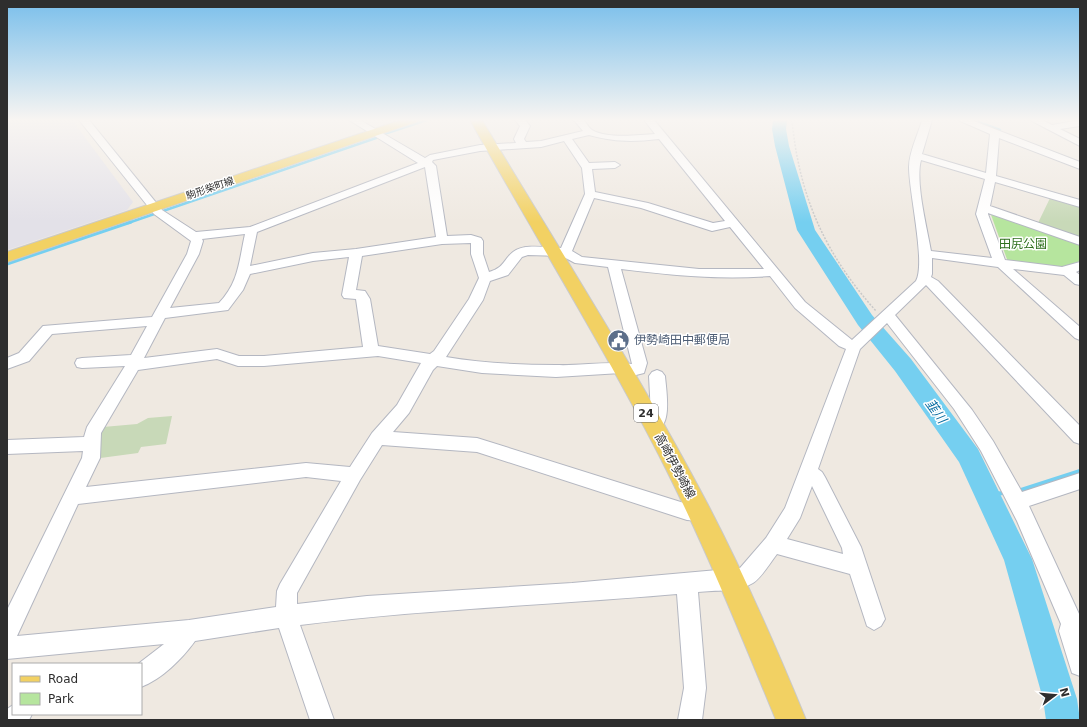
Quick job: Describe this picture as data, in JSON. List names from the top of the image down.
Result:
{
  "streets": {
    "main road": ["駒形柴町線", "24", "高崎伊勢崎線"]
  },
  "water": ["韮川"],
  "parks": ["田尻公園"],
  "places": {
    "public building": ["伊勢崎田中郵便局"]
  },
  "legend": ["Road", "Park"],
  "north": "right"
}
